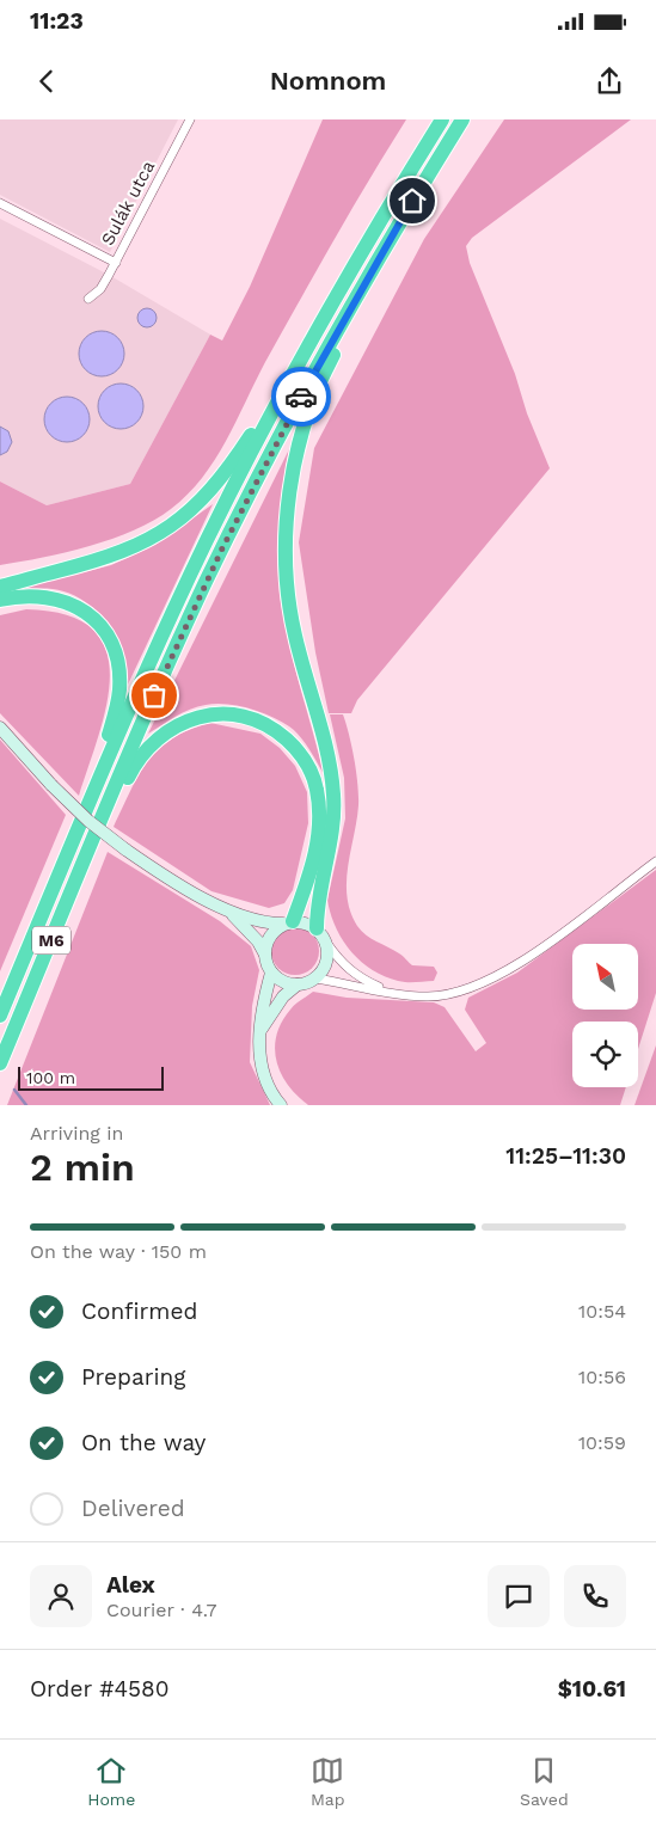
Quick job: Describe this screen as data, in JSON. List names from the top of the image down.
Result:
{
  "streets": {
    "highway": ["M6"],
    "street": ["Sulák utca"]
  },
  "scale_bar": "100 m",
  "north": "top left",
  "page": {
    "status": "11:23",
    "header": "Nomnom",
    "scale": "100 m",
    "heading": ["2 min", "Arriving in", "11:25–11:30"],
    "panel": [
      "Alex",
      "Courier · 4.7",
      "Order #4580",
      "$10.61"
    ],
    "bar": "On the way · 150 m",
    "list": [
      ["Confirmed", "10:54"],
      ["Preparing", "10:56"],
      ["On the way", "10:59"],
      "Delivered"
    ],
    "tabs": ["Home", "Map", "Saved"]
  }
}
